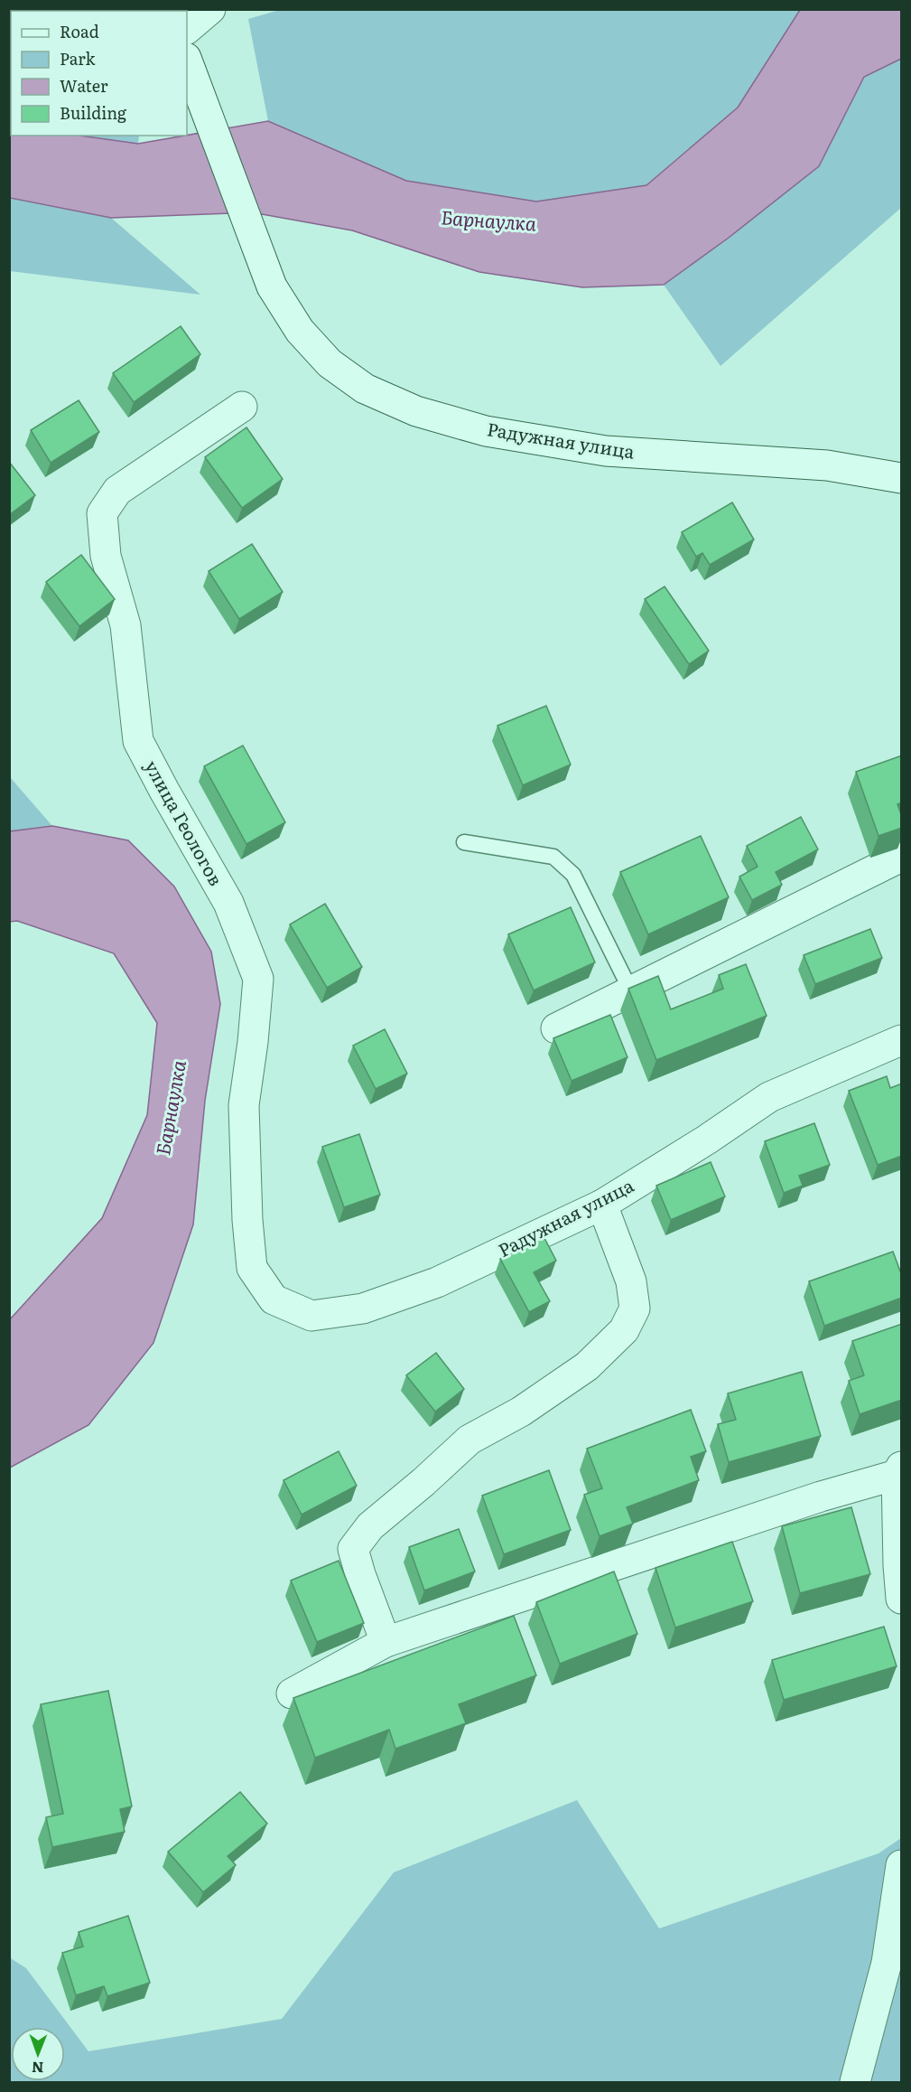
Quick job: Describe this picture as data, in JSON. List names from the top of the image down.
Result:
{
  "streets": {
    "street": ["Радужная улица", "улица Геологов"]
  },
  "crossings": [
    ["Радужная улица", "улица Геологов"]
  ],
  "water": ["Барнаулка"],
  "legend": [
    "Road",
    "Park",
    "Water",
    "Building"
  ],
  "north": "bottom"
}
